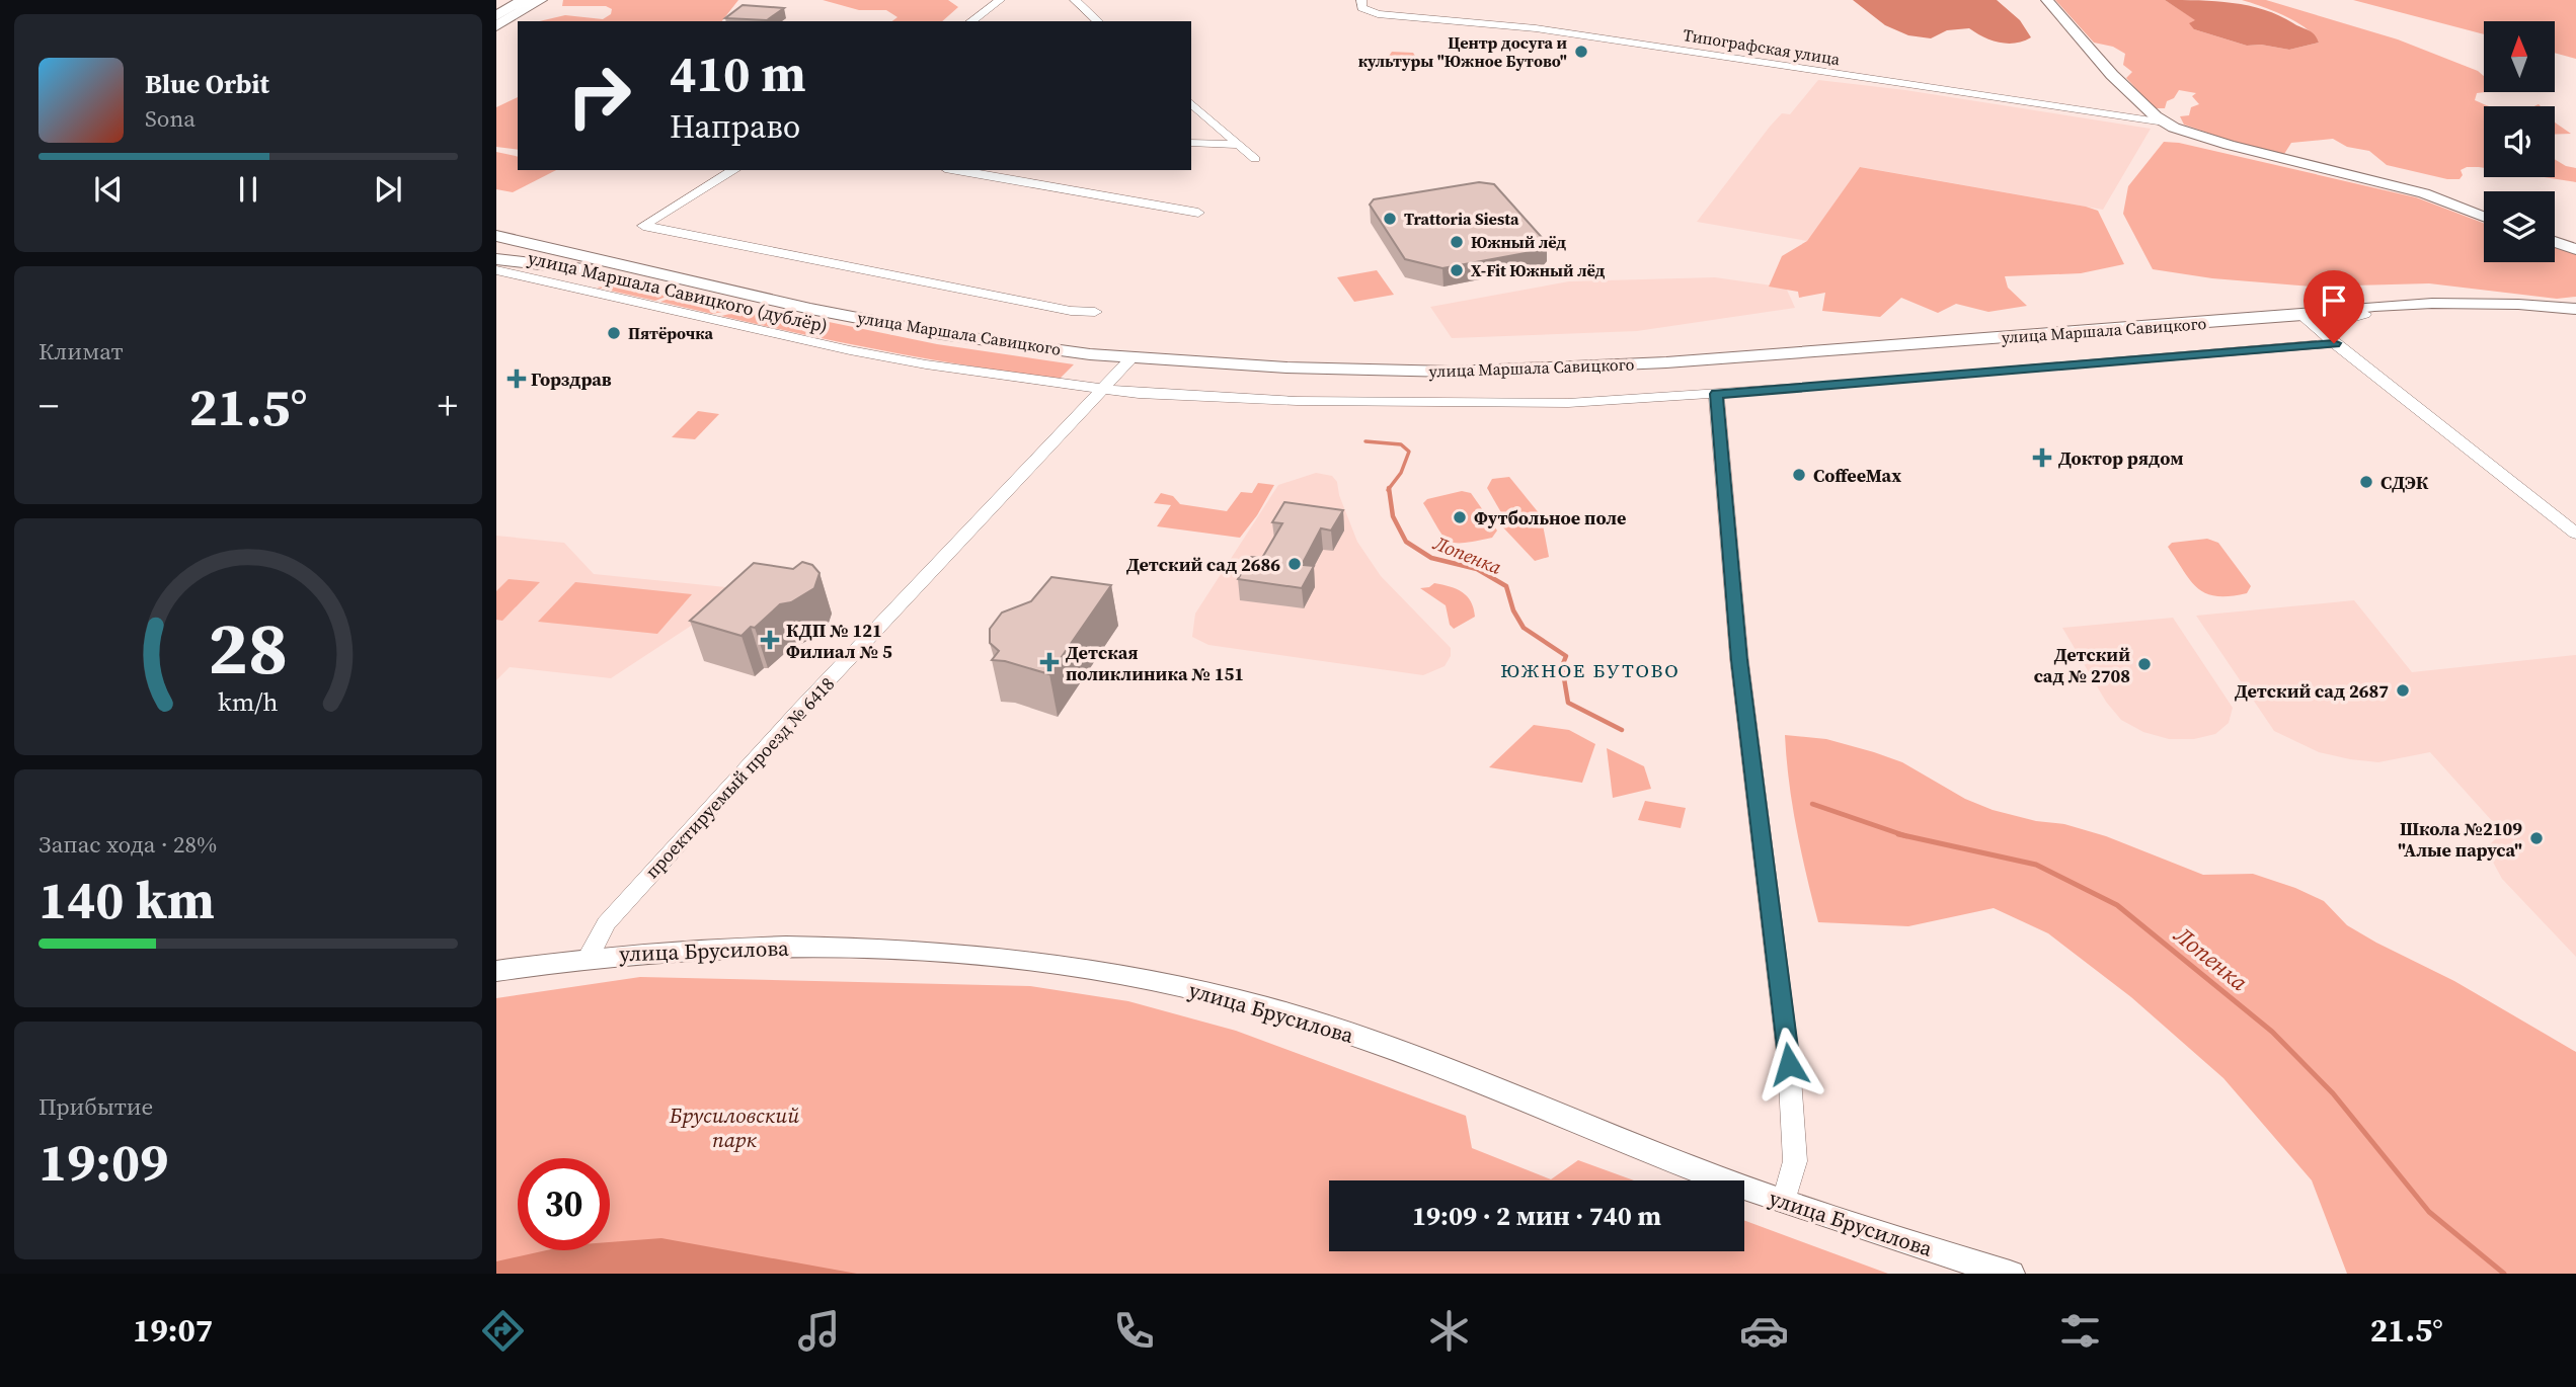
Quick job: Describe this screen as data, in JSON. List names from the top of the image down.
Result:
{
  "streets": {
    "street": [
      "Типографская улица",
      "улица Маршала Савицкого (дублёр)",
      "улица Маршала Савицкого",
      "проектируемый проезд № 6418",
      "улица Брусилова"
    ]
  },
  "crossings": [
    ["улица Маршала Савицкого (дублёр)", "проектируемый проезд № 6418"],
    ["улица Маршала Савицкого", "проектируемый проезд № 6418"],
    ["проектируемый проезд № 6418", "улица Брусилова"]
  ],
  "districts": ["ЮЖНОЕ БУТОВО"],
  "water": ["Лопенка"],
  "parks": ["Брусиловский парк"],
  "places": {
    "other": [
      "Центр досуга и культуры \"Южное Бутово\"",
      "Trattoria Siesta",
      "Южный лёд",
      "X-Fit Южный лёд",
      "Пятёрочка",
      "CoffeeMax",
      "СДЭК",
      "Футбольное поле",
      "Детский сад 2686",
      "Детский сад № 2708",
      "Детский сад 2687",
      "Школа №2109 \"Алые паруса\""
    ],
    "health": [
      "Горздрав",
      "Доктор рядом",
      "КДП № 121 Филиал № 5",
      "Детская поликлиника № 151"
    ]
  },
  "north": "top",
  "page": {
    "turn": ["410 m", "Направо"],
    "song": ["Blue Orbit", "Sona"],
    "tile": [
      "Климат",
      ["Запас хода · 28%", "140 km"],
      ["Прибытие", "19:09"]
    ],
    "heat": ["−", "21.5°", "+"],
    "limit": "30",
    "trip": "19:09 · 2 мин · 740 m",
    "tabs": ["19:07", "21.5°"],
    "gauge": ["28", "km/h"]
  }
}
